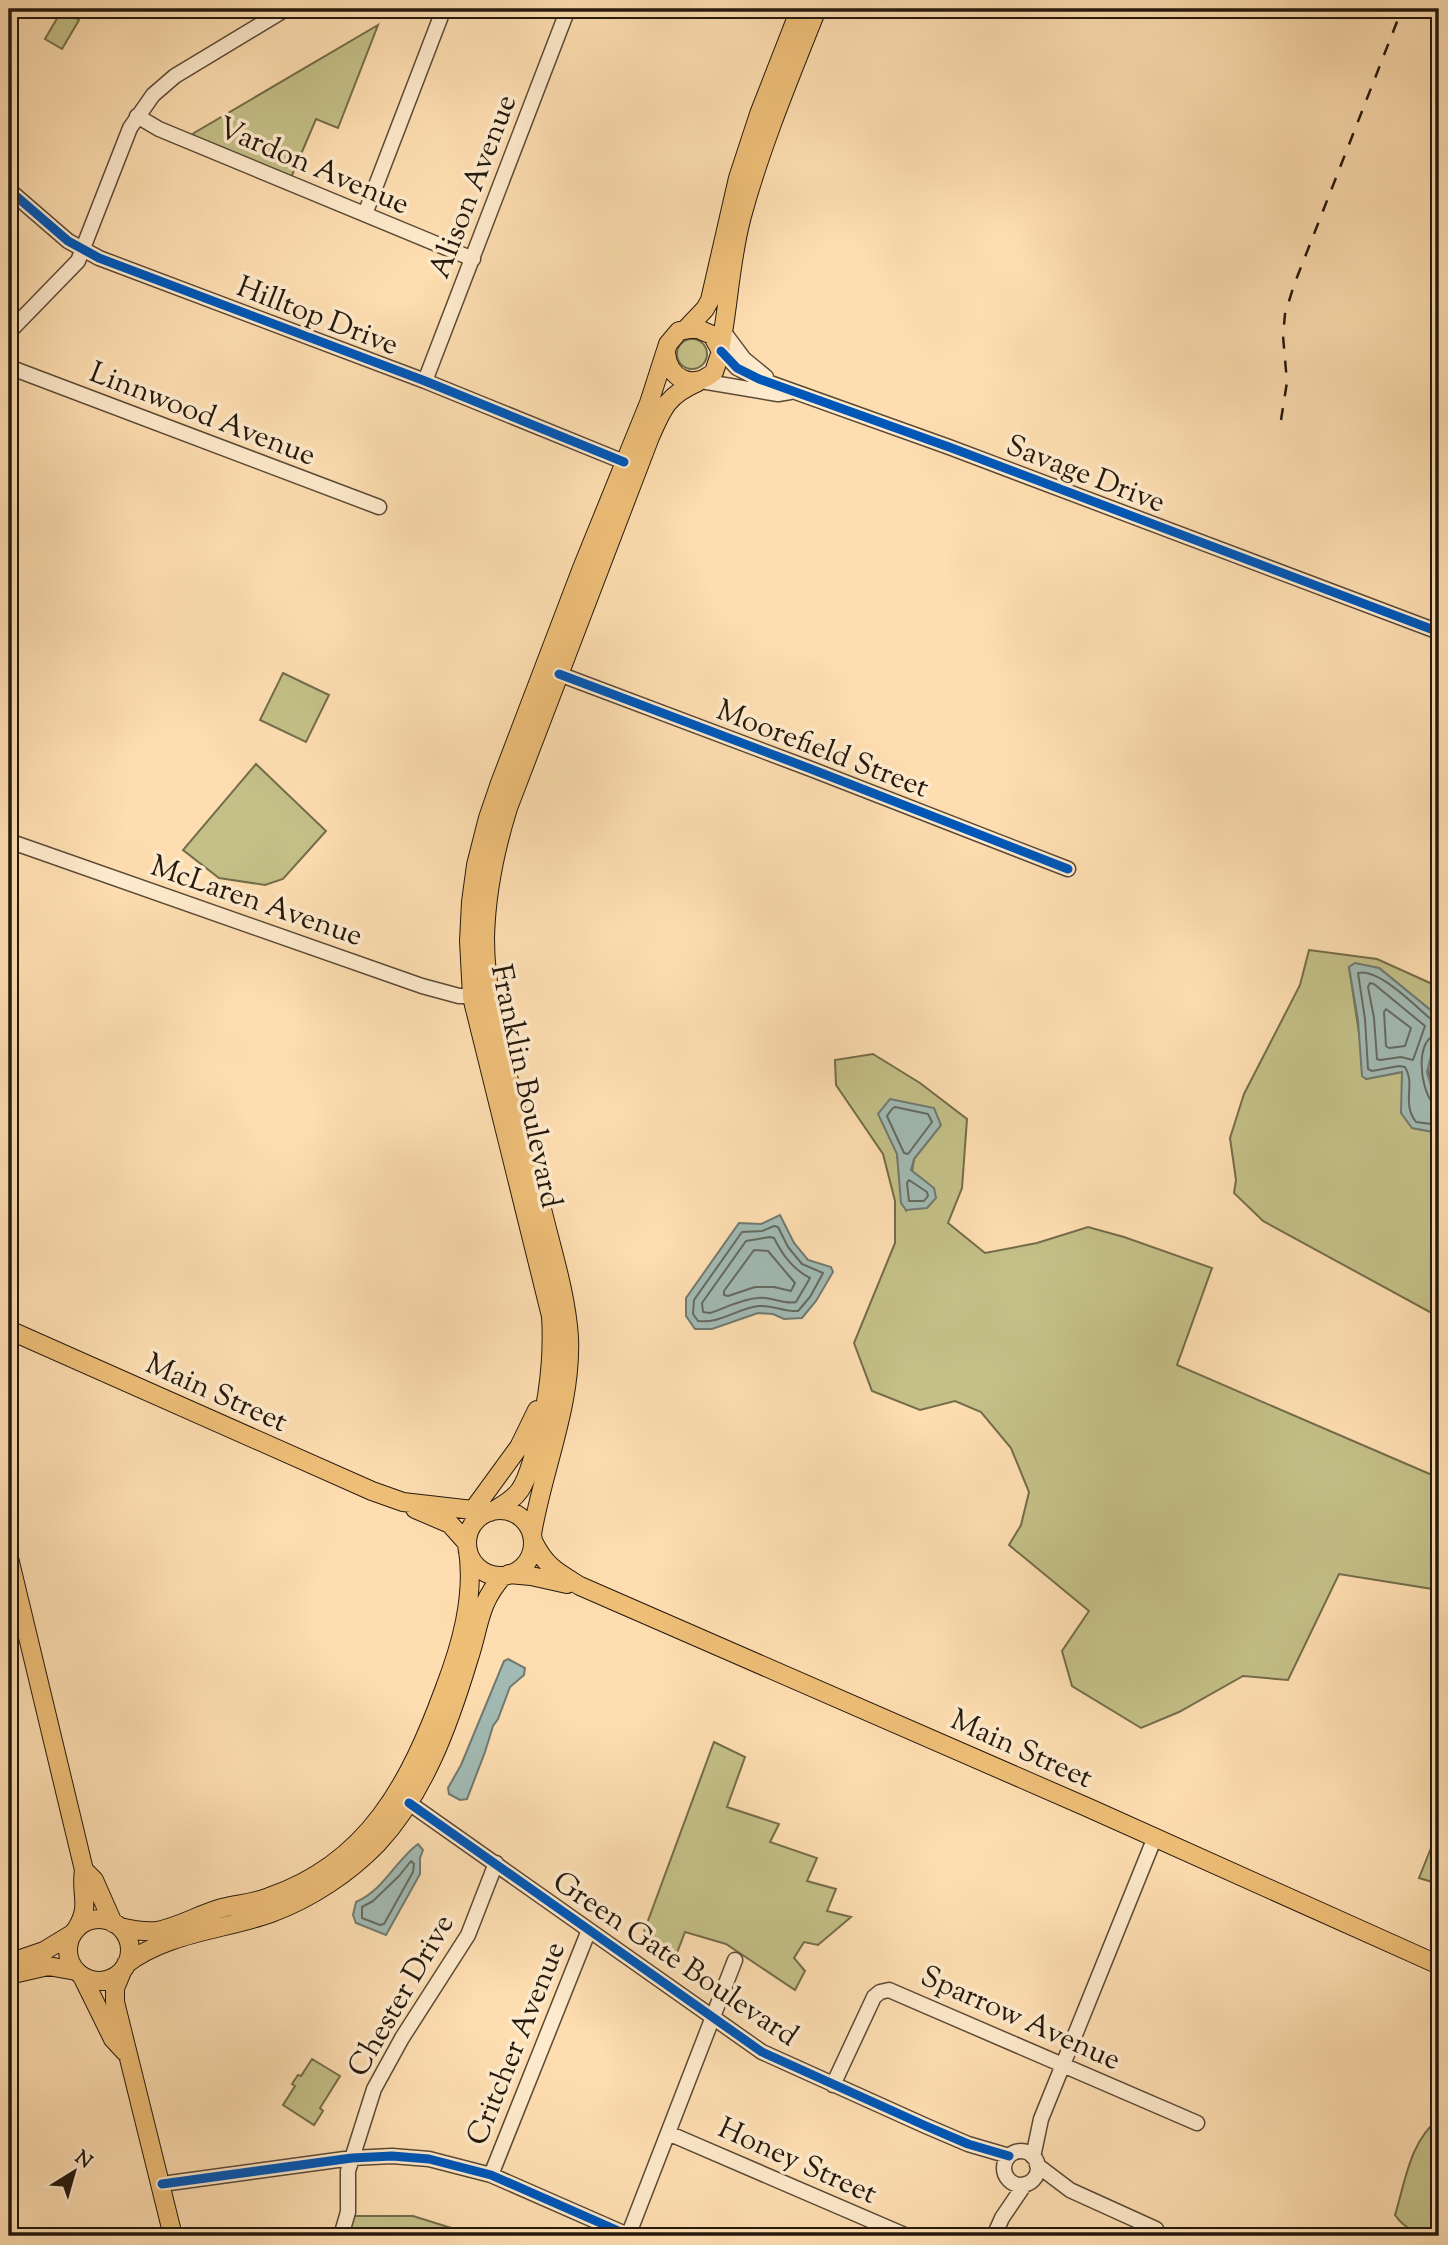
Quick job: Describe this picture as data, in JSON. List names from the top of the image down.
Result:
{
  "streets": {
    "main road": ["Franklin Boulevard", "Main Street"],
    "street": [
      "Vardon Avenue",
      "Alison Avenue",
      "Hilltop Drive",
      "Linnwood Avenue",
      "Savage Drive",
      "Moorefield Street",
      "McLaren Avenue",
      "Green Gate Boulevard",
      "Chester Drive",
      "Sparrow Avenue",
      "Critcher Avenue",
      "Honey Street"
    ]
  },
  "crossings": [
    ["Vardon Avenue", "Alison Avenue"],
    ["Alison Avenue", "Hilltop Drive"],
    ["Hilltop Drive", "Franklin Boulevard"],
    ["Savage Drive", "Franklin Boulevard"],
    ["Moorefield Street", "Franklin Boulevard"],
    ["McLaren Avenue", "Franklin Boulevard"],
    ["Franklin Boulevard", "Main Street"],
    ["Green Gate Boulevard", "Chester Drive"],
    ["Green Gate Boulevard", "Sparrow Avenue"],
    ["Green Gate Boulevard", "Critcher Avenue"]
  ],
  "north": "top right"
}
